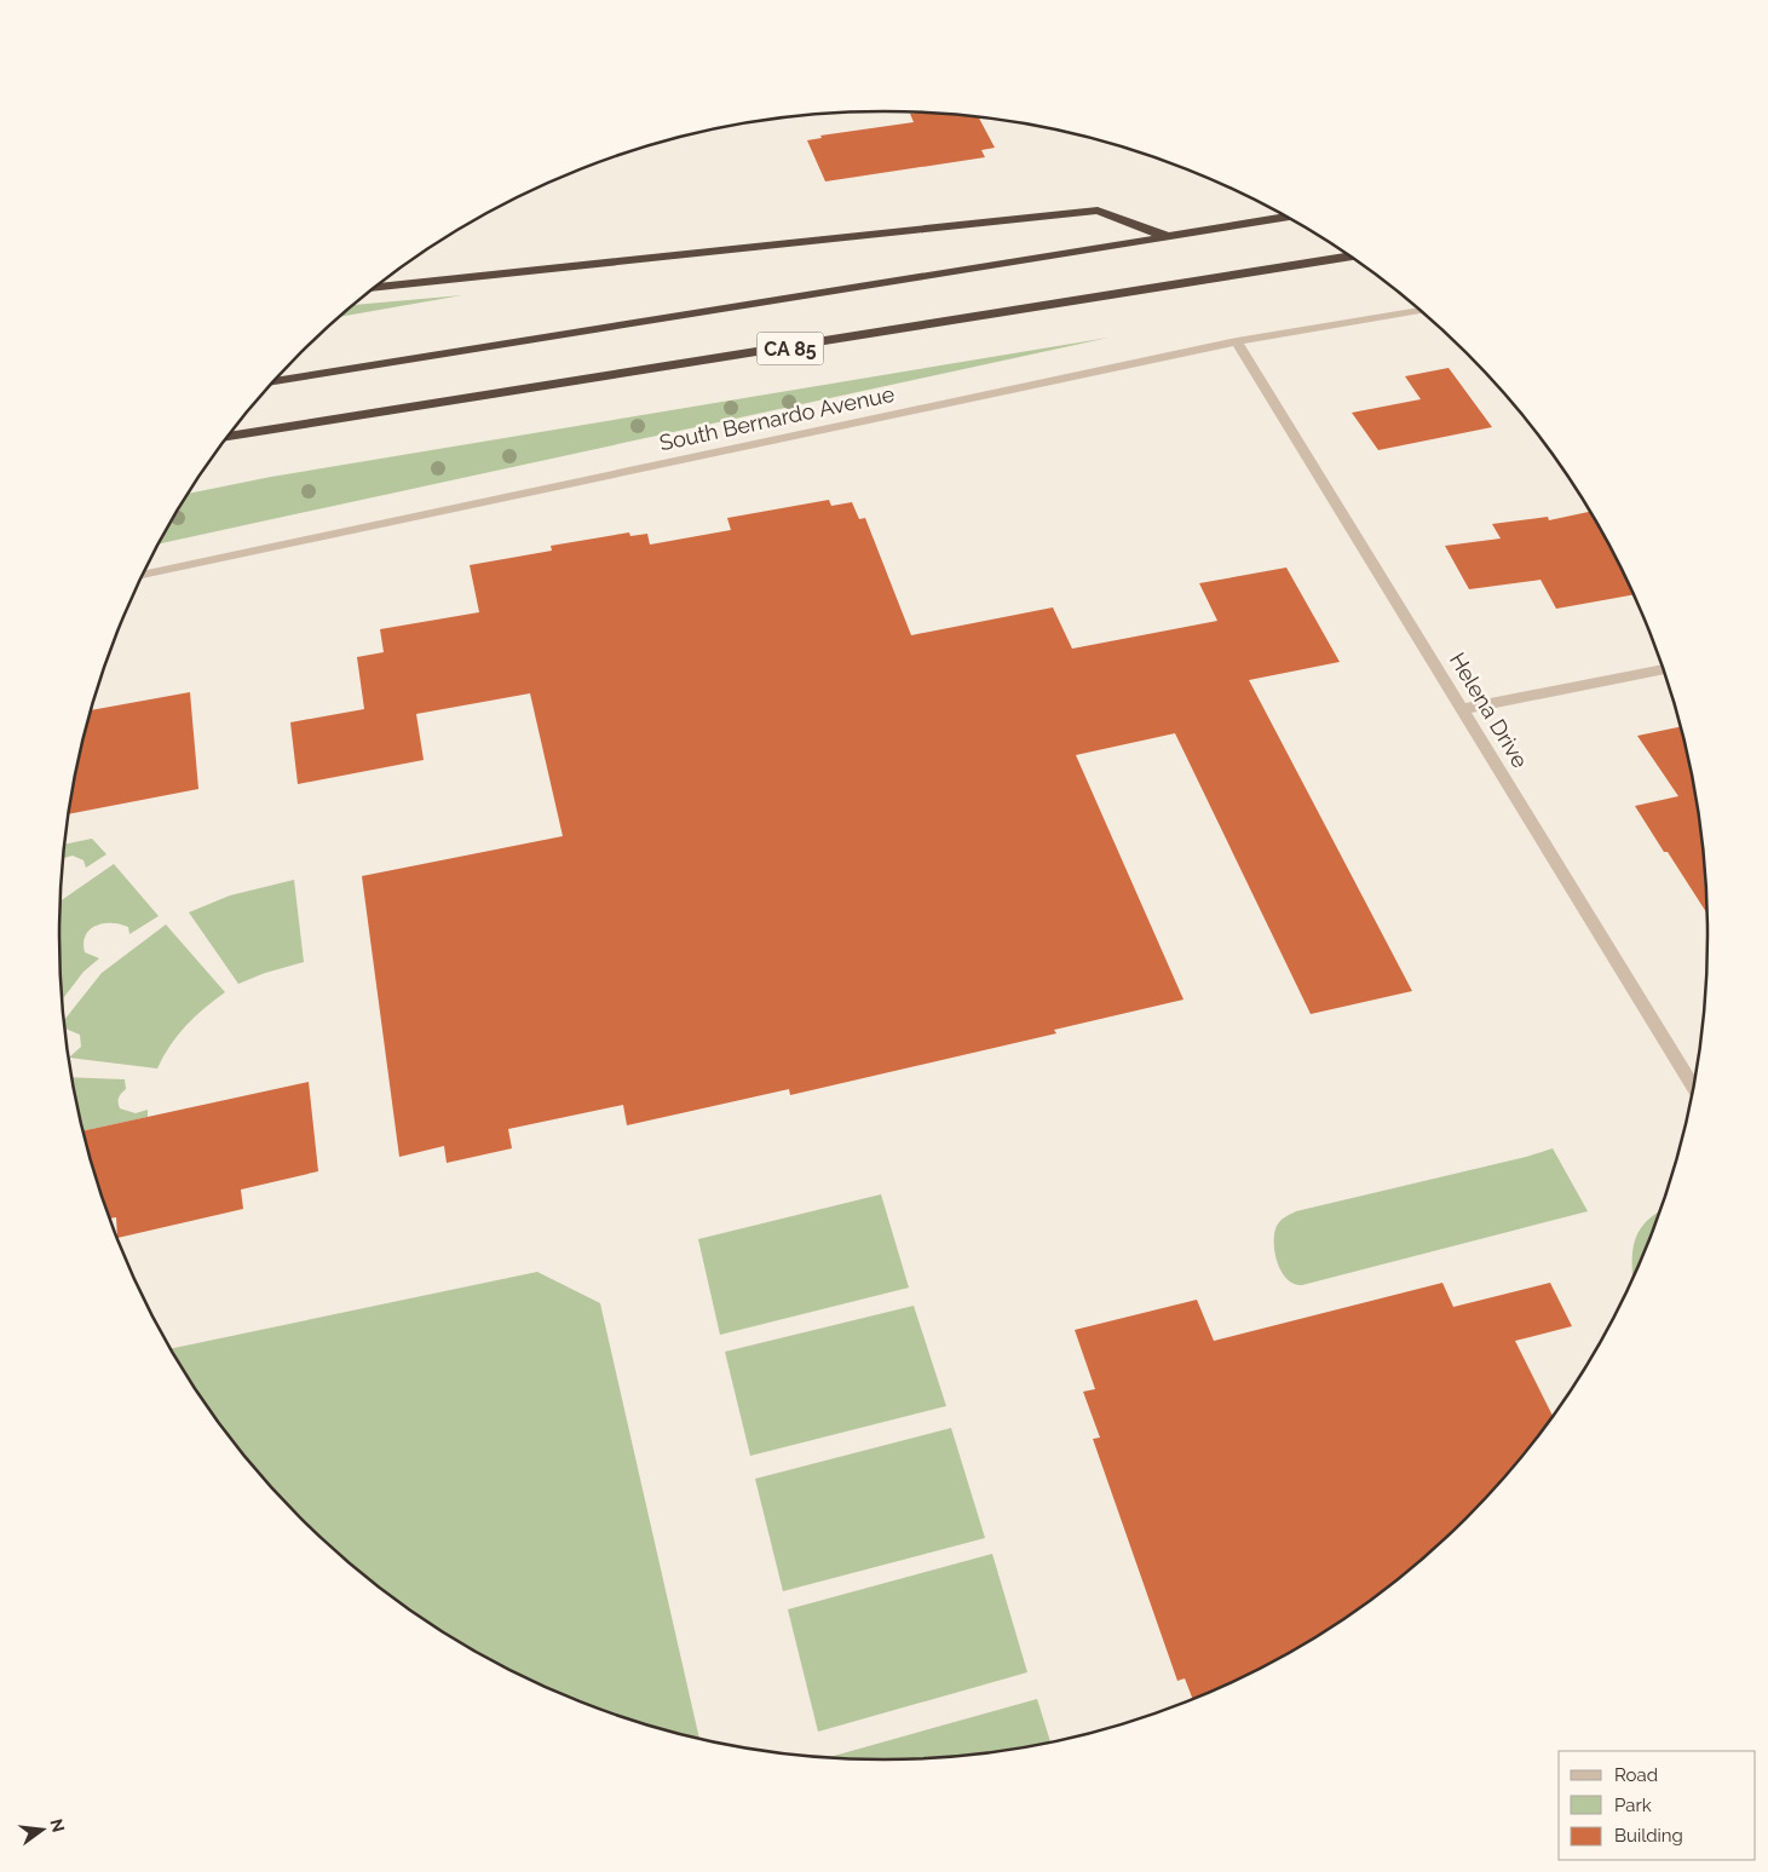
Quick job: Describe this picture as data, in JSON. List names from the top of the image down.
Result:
{
  "streets": {
    "highway": ["CA 85"],
    "street": ["South Bernardo Avenue", "Helena Drive"]
  },
  "crossings": [
    ["South Bernardo Avenue", "Helena Drive"]
  ],
  "legend": ["Road", "Park", "Building"],
  "north": "right"
}
